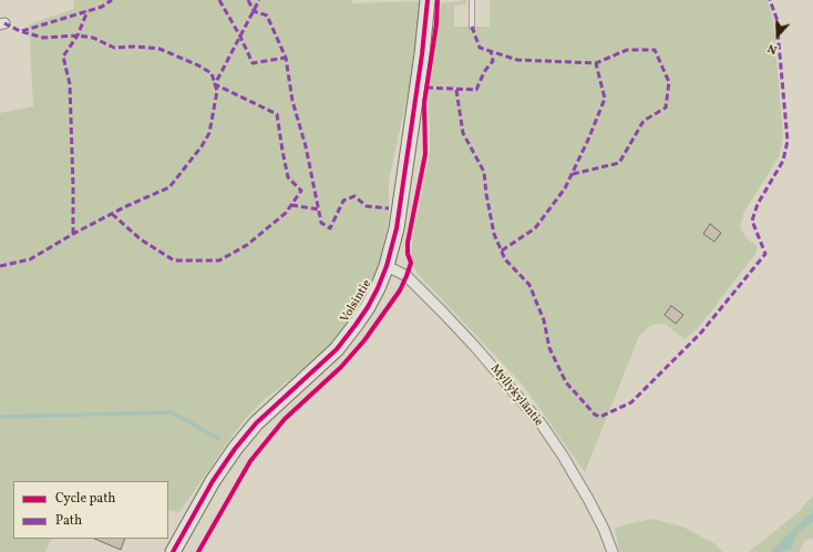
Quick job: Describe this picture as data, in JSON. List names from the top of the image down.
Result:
{
  "streets": {
    "street": ["Volsintie", "Myllykyläntie"]
  },
  "crossings": [
    ["Volsintie", "Myllykyläntie"]
  ],
  "legend": ["Cycle path", "Path"],
  "north": "bottom"
}
